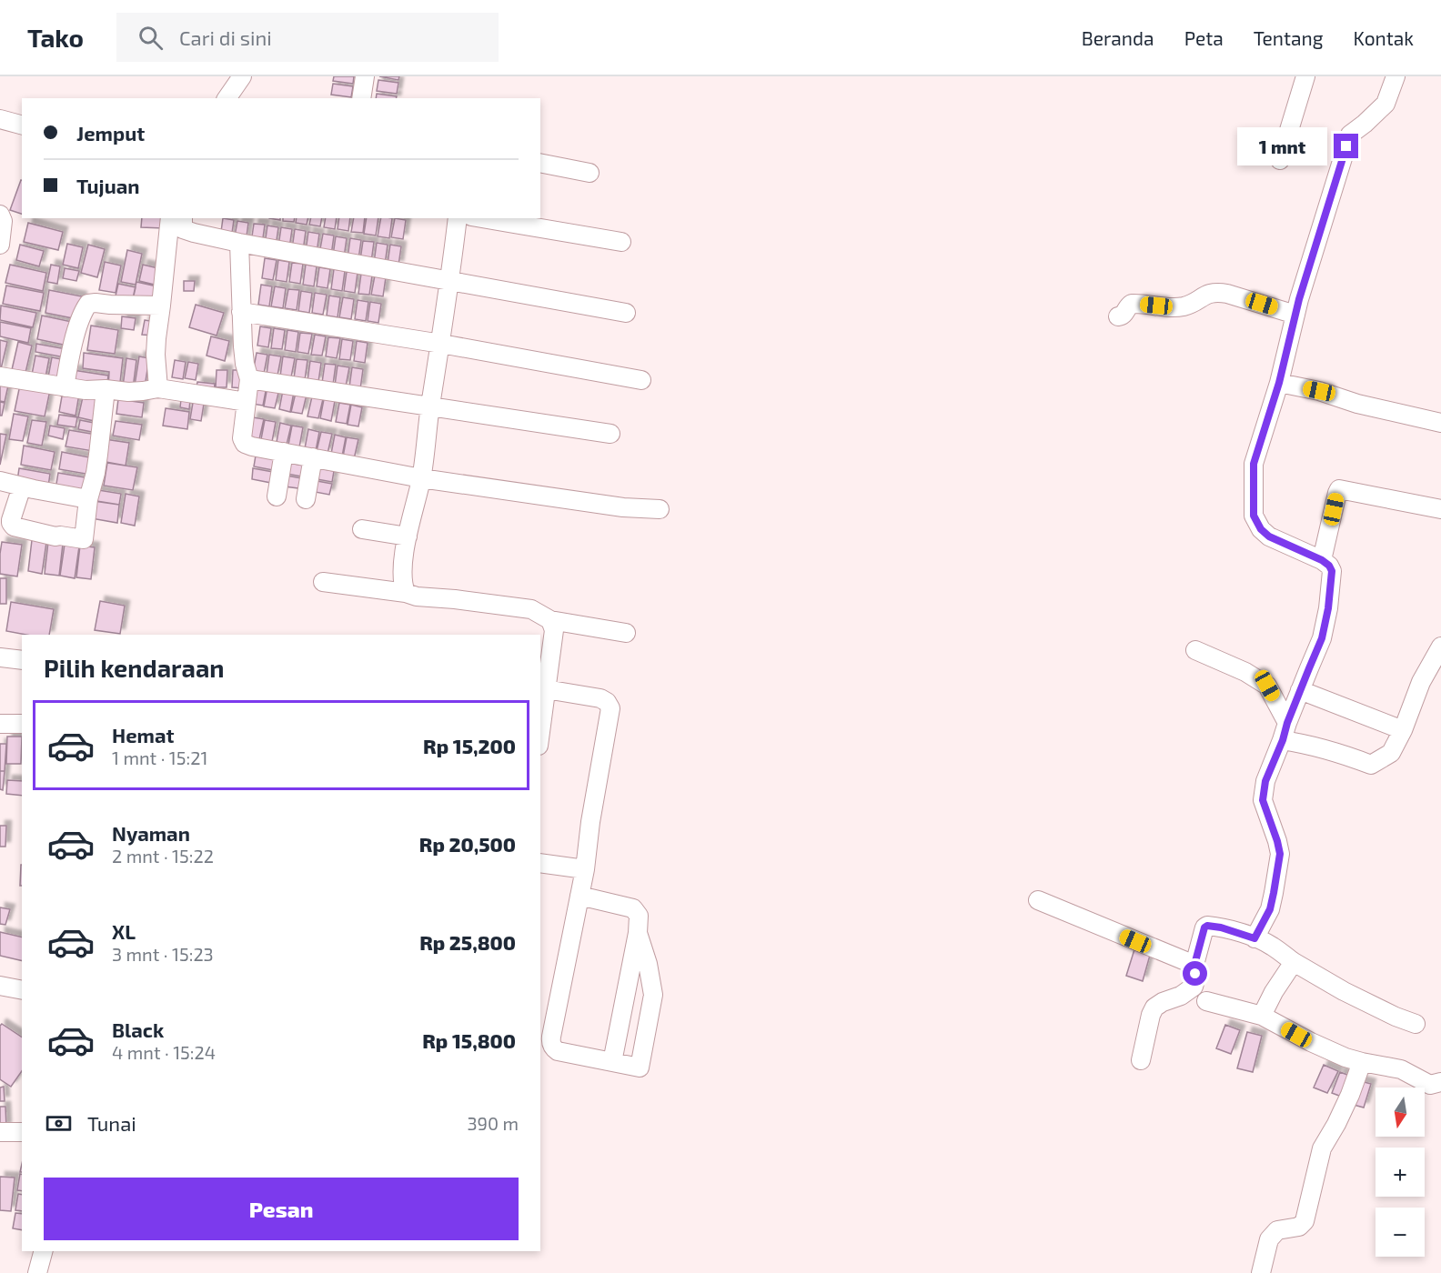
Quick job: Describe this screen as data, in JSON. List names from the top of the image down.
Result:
{
  "north": "bottom",
  "page": {
    "header": "Tako",
    "search": "Cari di sini",
    "nav": [
      "Beranda",
      "Peta",
      "Tentang",
      "Kontak"
    ],
    "banner": ["Jemput", "Tujuan"],
    "bubble": "1 mnt",
    "heading": "Pilih kendaraan",
    "list": [
      {
        "name": "Hemat",
        "note": "1 mnt · 15:21",
        "value": "Rp 15,200"
      },
      {
        "name": "Nyaman",
        "note": "2 mnt · 15:22",
        "value": "Rp 20,500"
      },
      {
        "name": "XL",
        "note": "3 mnt · 15:23",
        "value": "Rp 25,800"
      },
      {
        "name": "Black",
        "note": "4 mnt · 15:24",
        "value": "Rp 15,800"
      }
    ],
    "map_buttons": ["+", "−"],
    "pay": ["Tunai", "390 m"],
    "buttons": "Pesan"
  }
}
